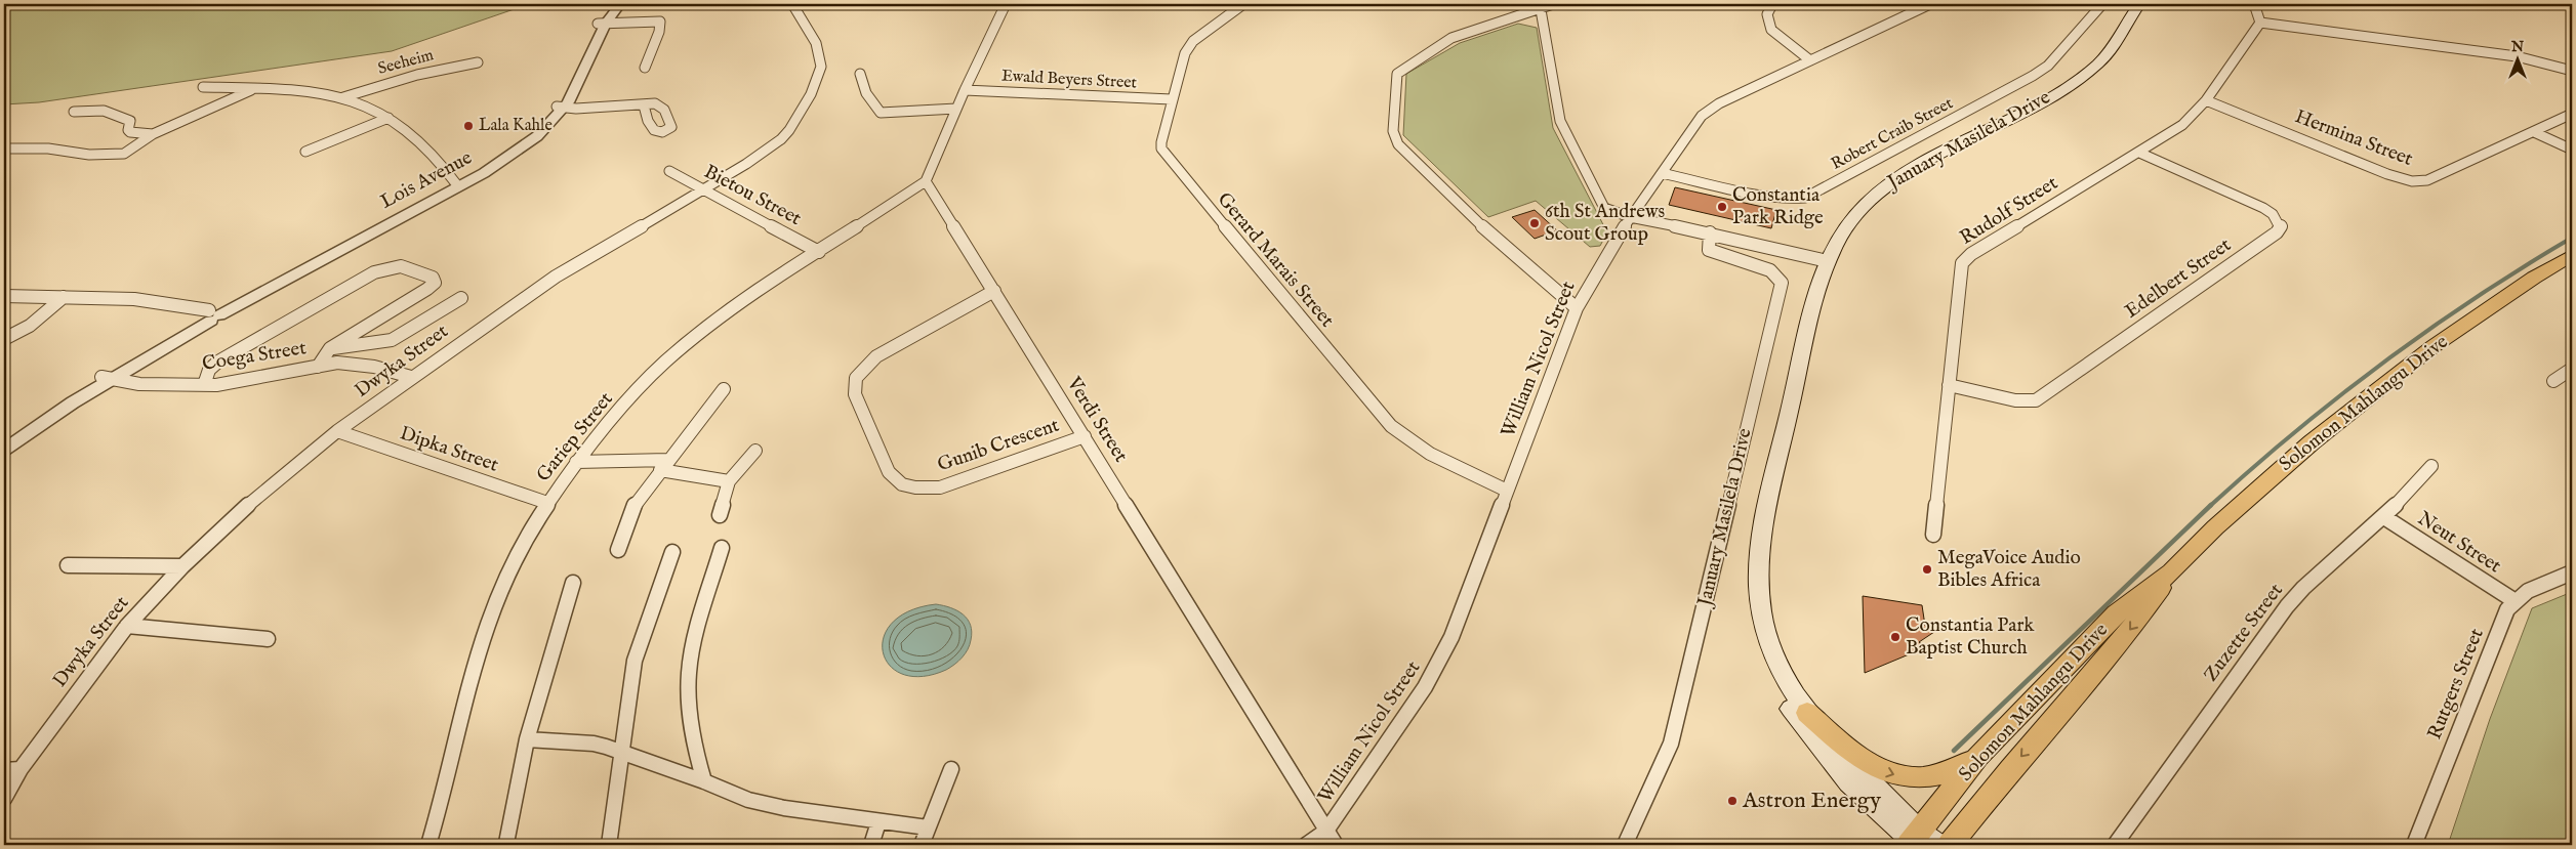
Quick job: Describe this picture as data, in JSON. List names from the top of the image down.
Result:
{
  "streets": {
    "main road": ["January Masilela Drive", "Solomon Mahlangu Drive"],
    "street": [
      "Seeheim",
      "Ewald Beyers Street",
      "Robert Craib Street",
      "Hermina Street",
      "Lois Avenue",
      "Bietou Street",
      "Rudolf Street",
      "Gerard Marais Street",
      "Edelbert Street",
      "Coega Street",
      "William Nicol Street",
      "Dwyka Street",
      "Verdi Street",
      "Gariep Street",
      "Gunib Crescent",
      "Dipka Street",
      "Neut Street",
      "Zuzette Street",
      "Rutgers Street"
    ]
  },
  "crossings": [
    ["Ewald Beyers Street", "Gerard Marais Street"],
    ["Robert Craib Street", "William Nicol Street"],
    ["Hermina Street", "Rudolf Street"],
    ["January Masilela Drive", "Solomon Mahlangu Drive"],
    ["Lois Avenue", "Coega Street"],
    ["Bietou Street", "Dwyka Street"],
    ["Bietou Street", "Gariep Street"],
    ["Rudolf Street", "Edelbert Street"],
    ["Gerard Marais Street", "William Nicol Street"],
    ["Coega Street", "Dwyka Street"],
    ["William Nicol Street", "Verdi Street"],
    ["Dwyka Street", "Dipka Street"],
    ["Verdi Street", "Gariep Street"],
    ["Verdi Street", "Gunib Crescent"],
    ["Gariep Street", "Dipka Street"],
    ["Neut Street", "Zuzette Street"],
    ["Neut Street", "Rutgers Street"]
  ],
  "places": [
    "Lala Kahle",
    "Constantia Park Ridge",
    "6th St Andrews Scout Group",
    "MegaVoice Audio Bibles Africa",
    "Constantia Park Baptist Church",
    "Astron Energy"
  ],
  "north": "top"
}
